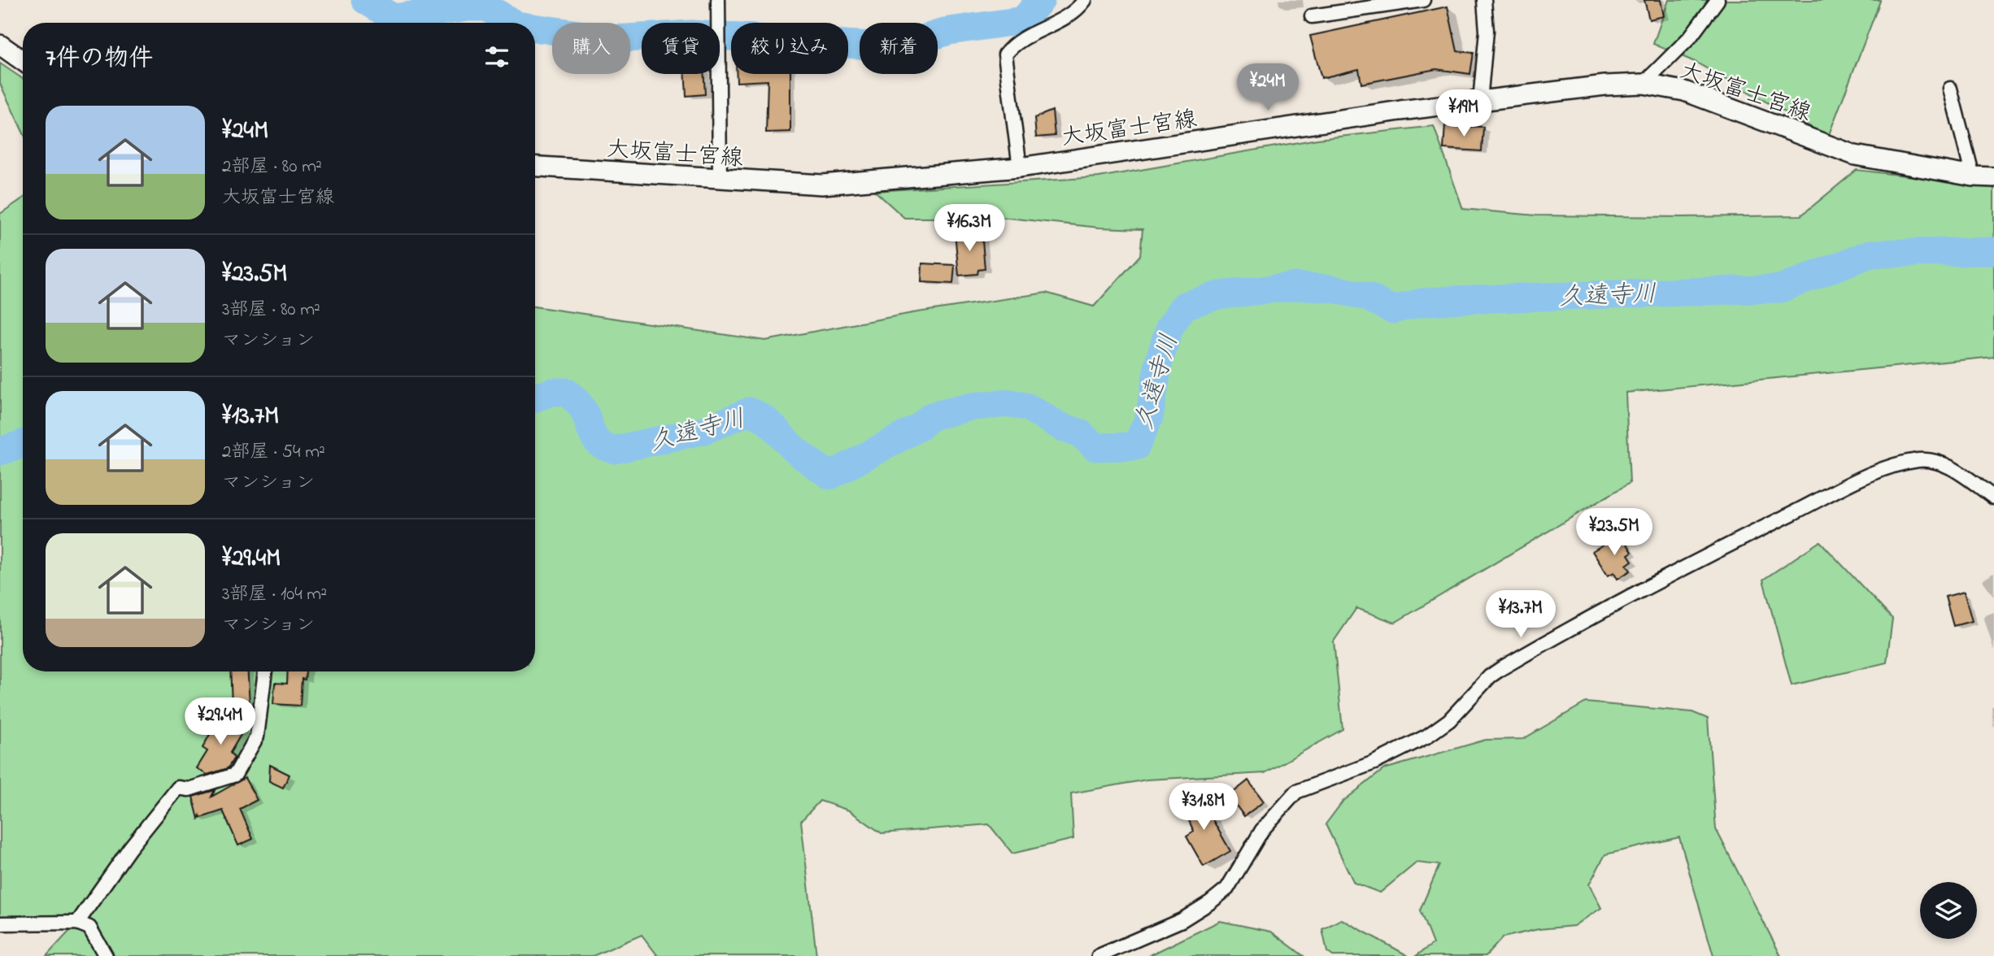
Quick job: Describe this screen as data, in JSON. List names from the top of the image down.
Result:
{
  "streets": {
    "main road": ["大坂富士宮線"]
  },
  "water": ["久遠寺川"],
  "page": {
    "chip": [
      "購入",
      "賃貸",
      "絞り込み",
      "新着"
    ],
    "heading": "7件の物件",
    "price": [
      "¥24M",
      "¥19M",
      "¥16.3M",
      "¥23.5M",
      "¥13.7M",
      "¥29.4M",
      "¥31.8M"
    ],
    "list": [
      {
        "name": "¥24M",
        "note": "2部屋 · 80 m² · 大坂富士宮線"
      },
      {
        "name": "¥23.5M",
        "note": "3部屋 · 80 m² · マンション"
      },
      {
        "name": "¥13.7M",
        "note": "2部屋 · 54 m² · マンション"
      },
      {
        "name": "¥29.4M",
        "note": "3部屋 · 104 m² · マンション"
      }
    ]
  }
}
